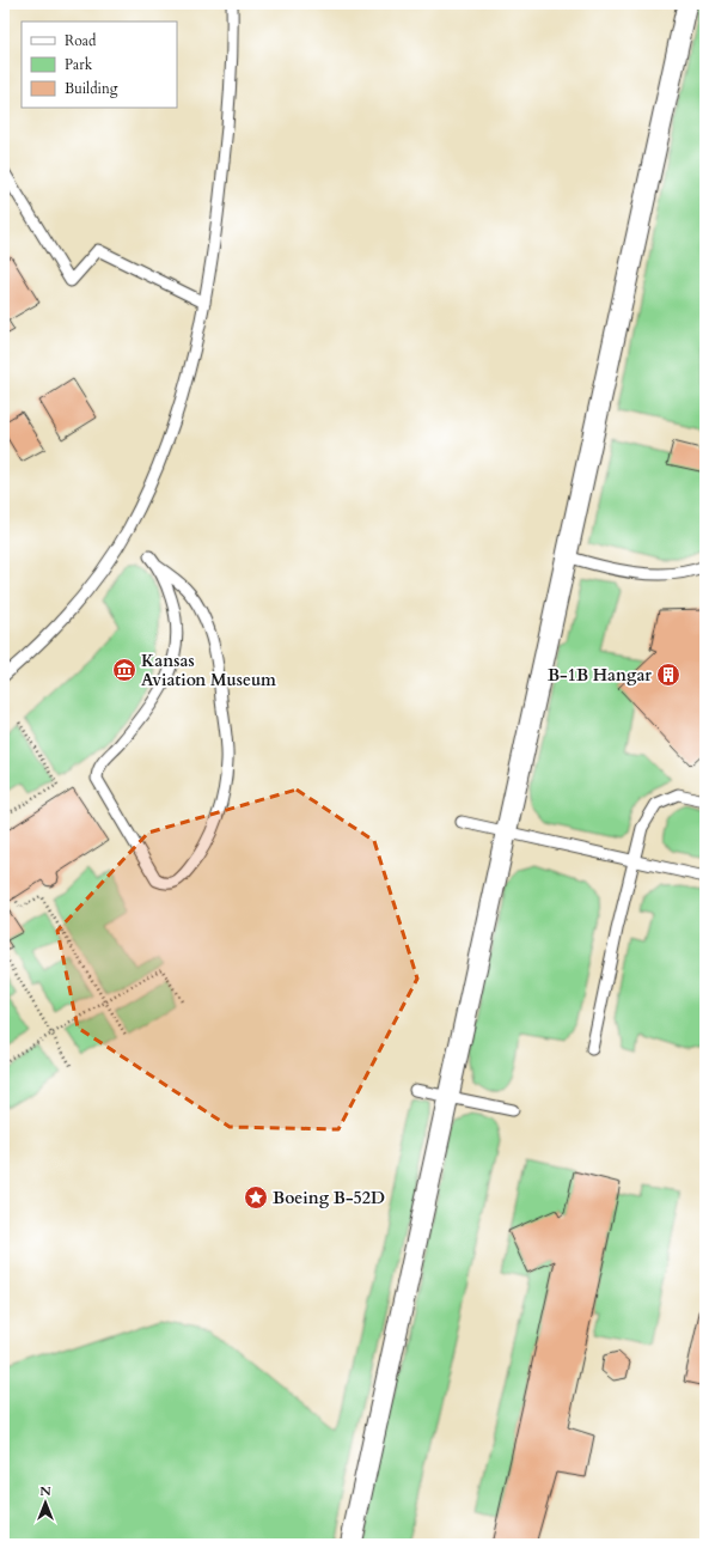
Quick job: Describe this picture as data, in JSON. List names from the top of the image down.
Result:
{
  "places": {
    "museum": ["Kansas Aviation Museum"],
    "building": ["B-1B Hangar"],
    "place": ["Boeing B-52D"]
  },
  "legend": ["Road", "Park", "Building"],
  "north": "top"
}
